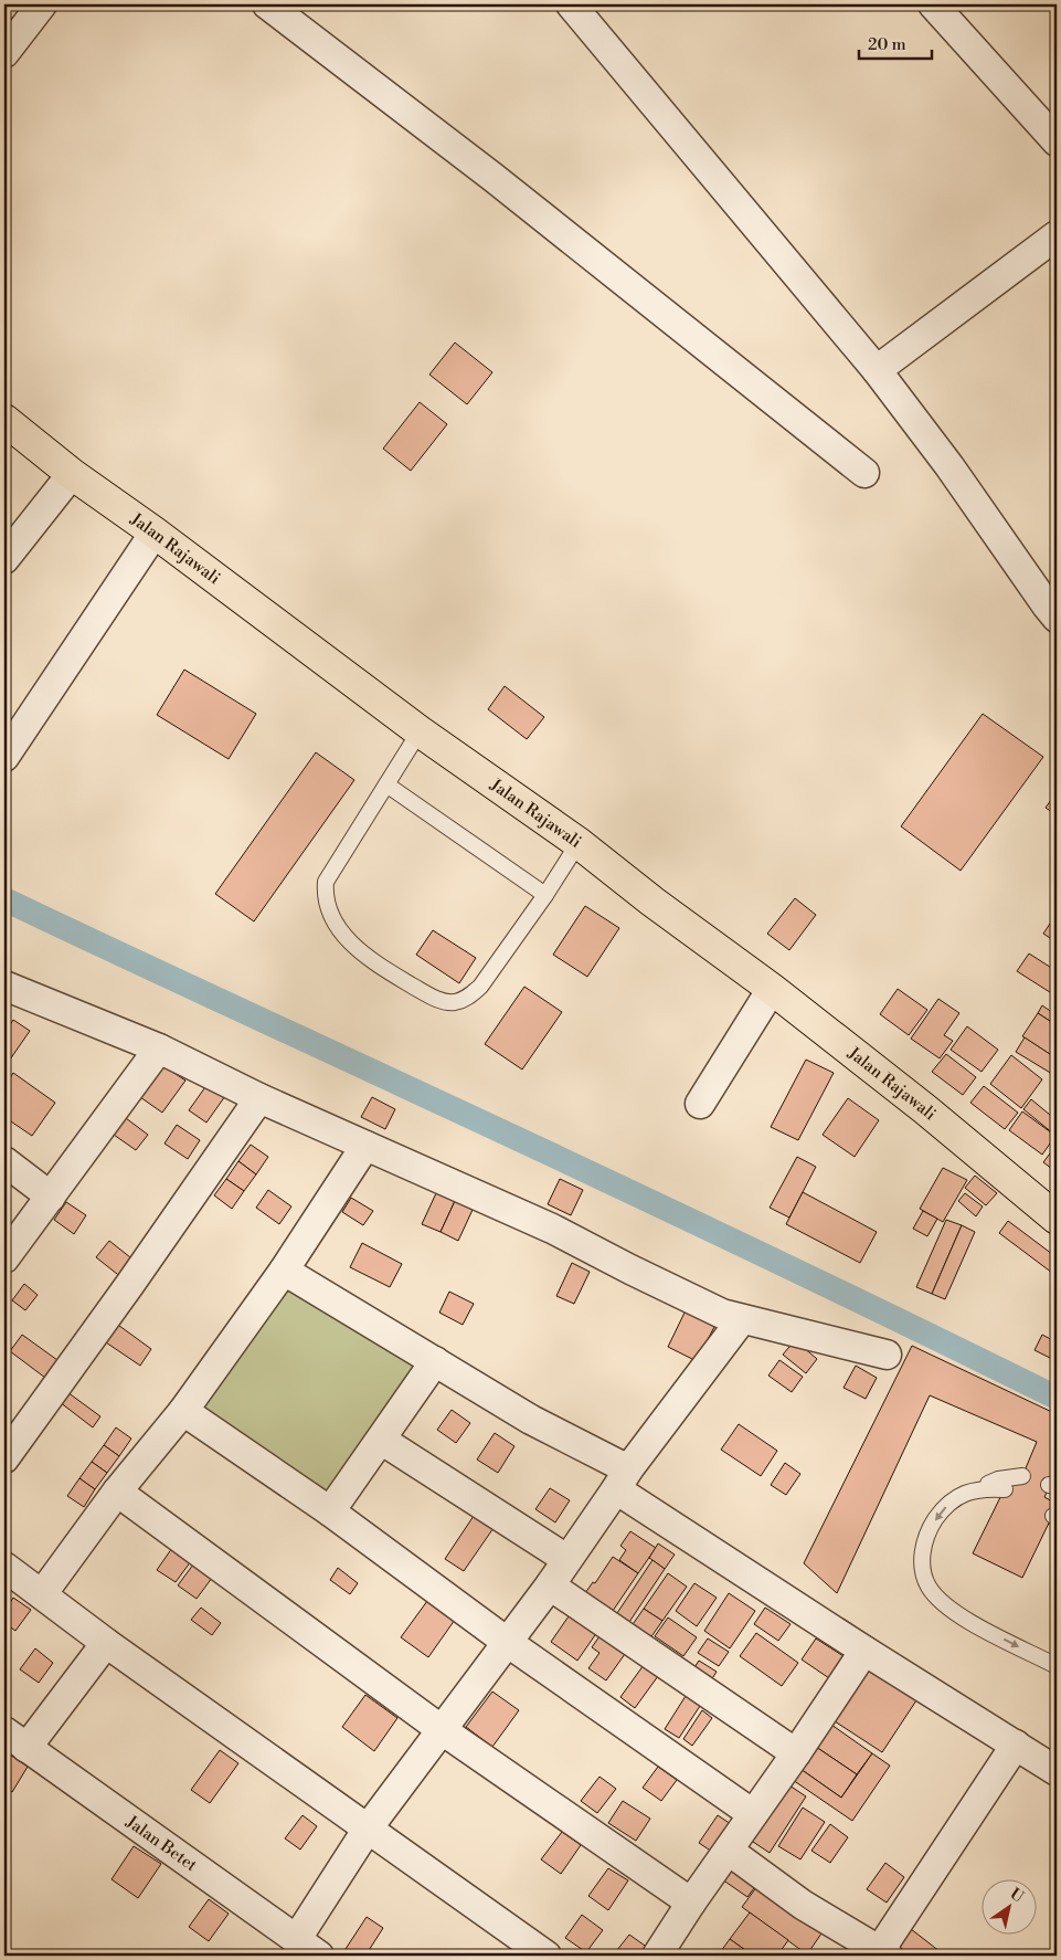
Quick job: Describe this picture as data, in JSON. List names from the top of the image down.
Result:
{
  "streets": {
    "main road": ["Jalan Rajawali"],
    "street": ["Jalan Betet"]
  },
  "scale_bar": "20 m",
  "north": "top right"
}
